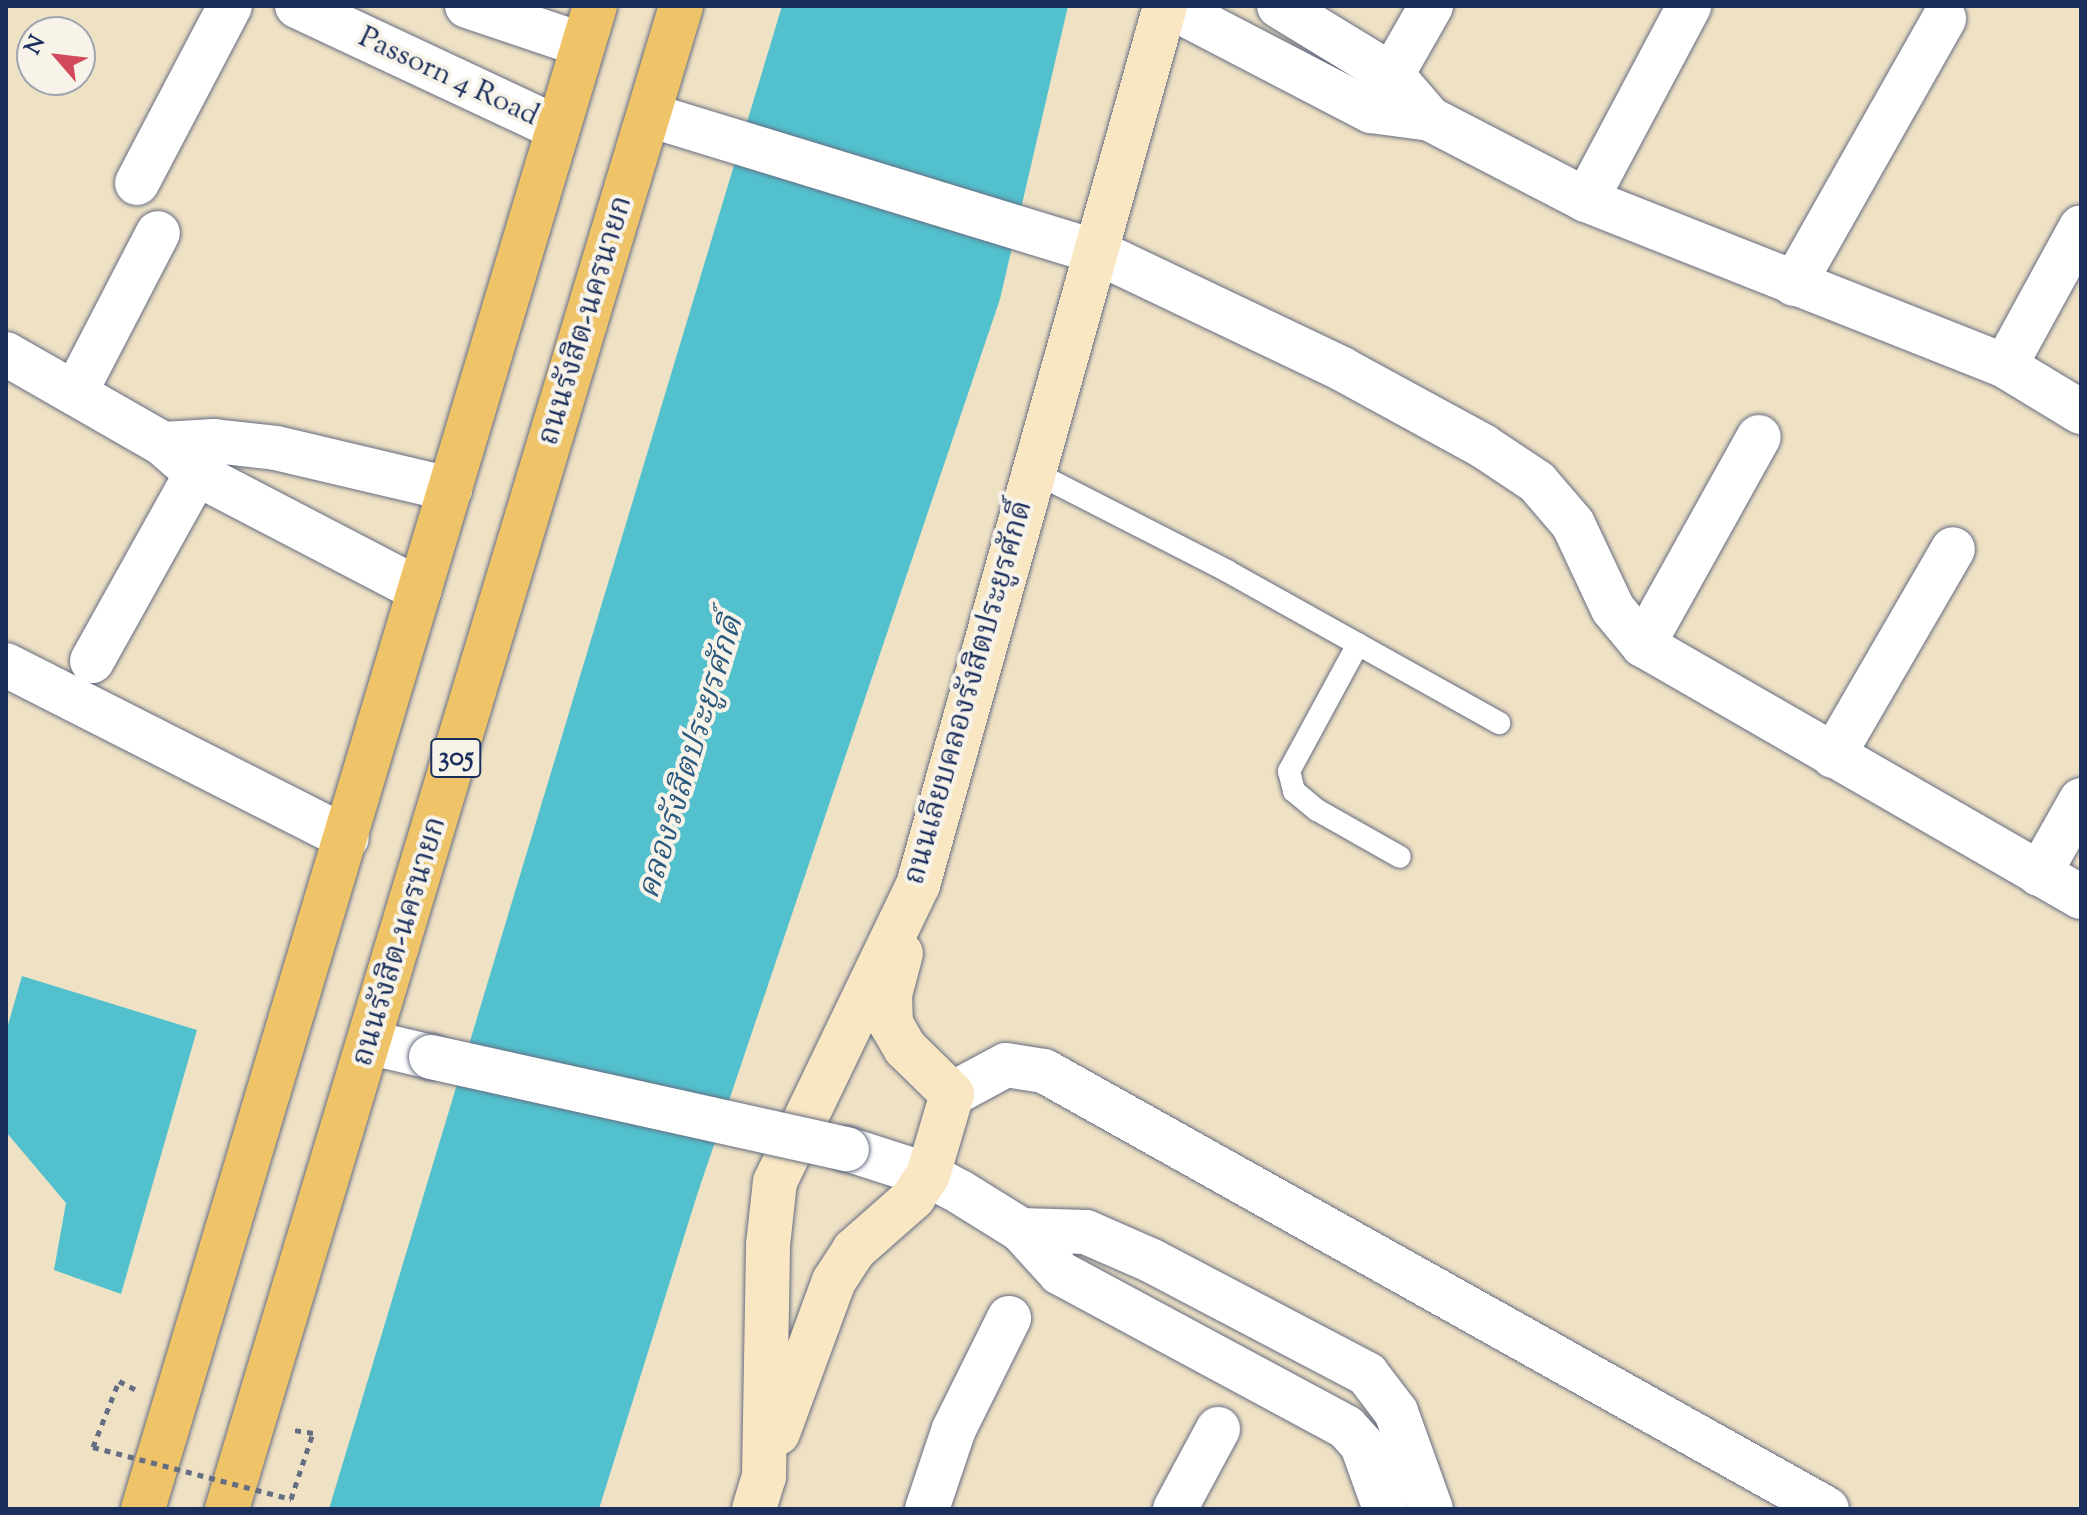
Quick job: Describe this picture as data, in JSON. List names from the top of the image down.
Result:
{
  "streets": {
    "main road": ["ถนนรังสิต-นครนายก", "305"],
    "street": ["Passorn 4 Road", "ถนนเลียบคลองรังสิตประยูรศักดิ์"]
  },
  "water": ["คลองรังสิตประยูรศักดิ์"],
  "north": "top left"
}
